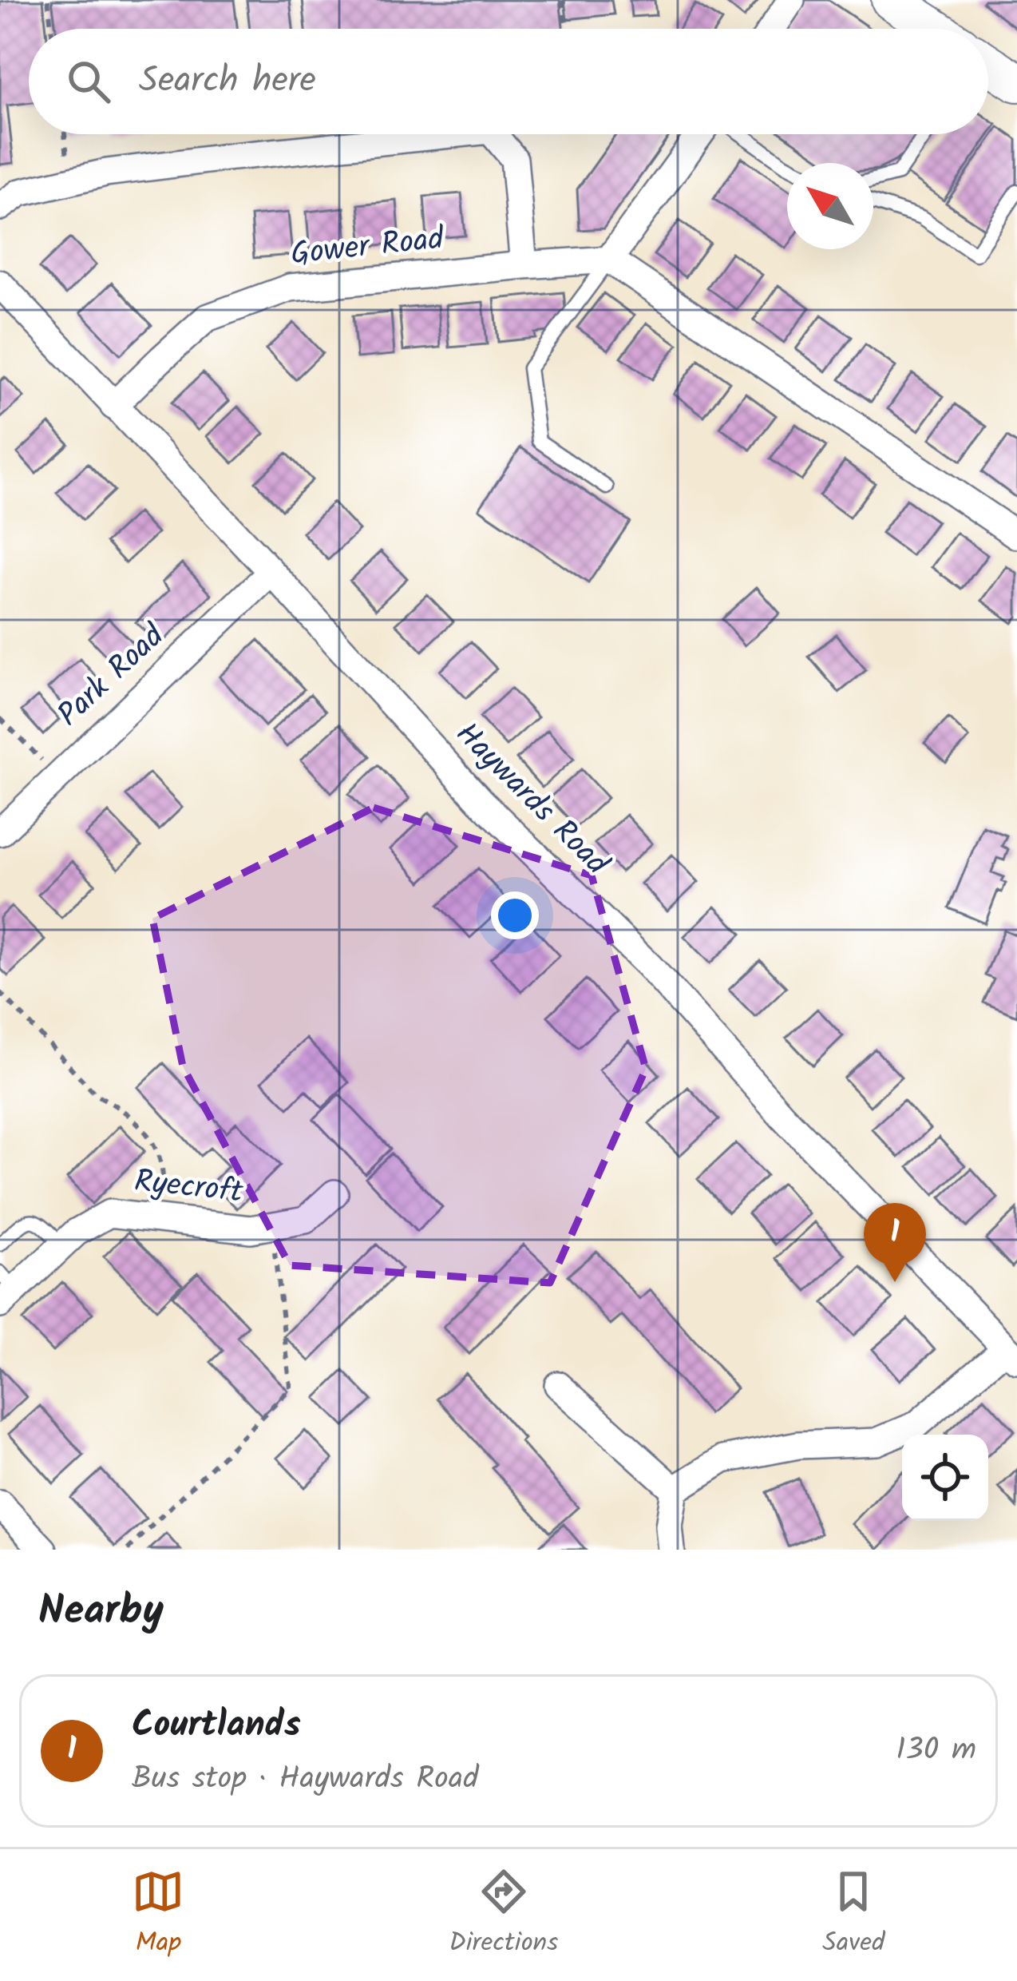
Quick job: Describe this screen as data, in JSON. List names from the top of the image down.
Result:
{
  "streets": {
    "street": [
      "Gower Road",
      "Park Road",
      "Haywards Road",
      "Ryecroft"
    ]
  },
  "crossings": [
    ["Gower Road", "Haywards Road"],
    ["Park Road", "Haywards Road"]
  ],
  "north": "top left",
  "page": {
    "search": "Search here",
    "pins": "1",
    "heading": "Nearby",
    "list": [
      {
        "mark": "1",
        "name": "Courtlands",
        "note": "Bus stop · Haywards Road",
        "value": "130 m"
      }
    ],
    "nav": ["Map", "Directions", "Saved"]
  }
}
